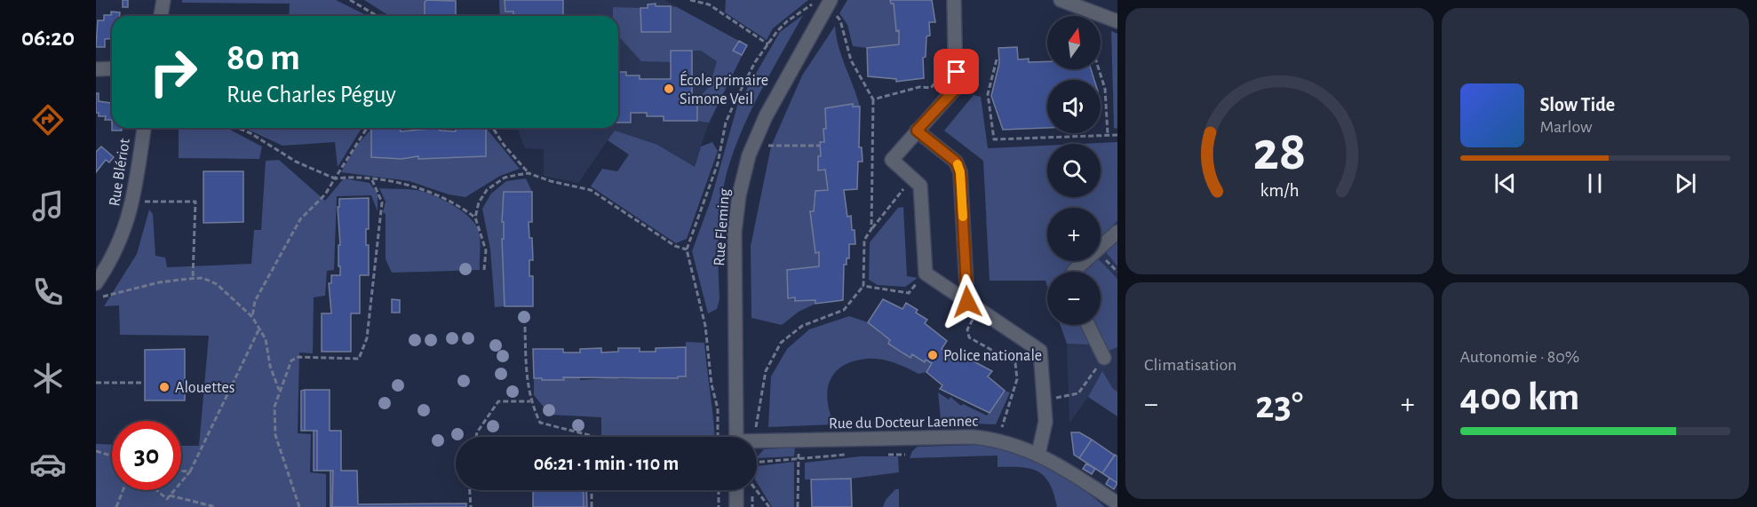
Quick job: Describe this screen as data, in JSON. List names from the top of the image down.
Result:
{
  "streets": {
    "street": ["Rue Blériot", "Rue Fleming", "Rue du Docteur Laennec"]
  },
  "places": ["École primaire Simone Veil", "Police nationale", "Alouettes"],
  "north": "top",
  "page": {
    "tabs": "06:20",
    "map_buttons": ["+", "−"],
    "turn": ["80 m", "Rue Charles Péguy"],
    "song": ["Slow Tide", "Marlow"],
    "tile": [
      "Climatisation",
      ["Autonomie · 80%", "400 km"]
    ],
    "heat": ["−", "23°", "+"],
    "limit": "30",
    "trip": "06:21 · 1 min · 110 m",
    "gauge": ["28", "km/h"]
  }
}
